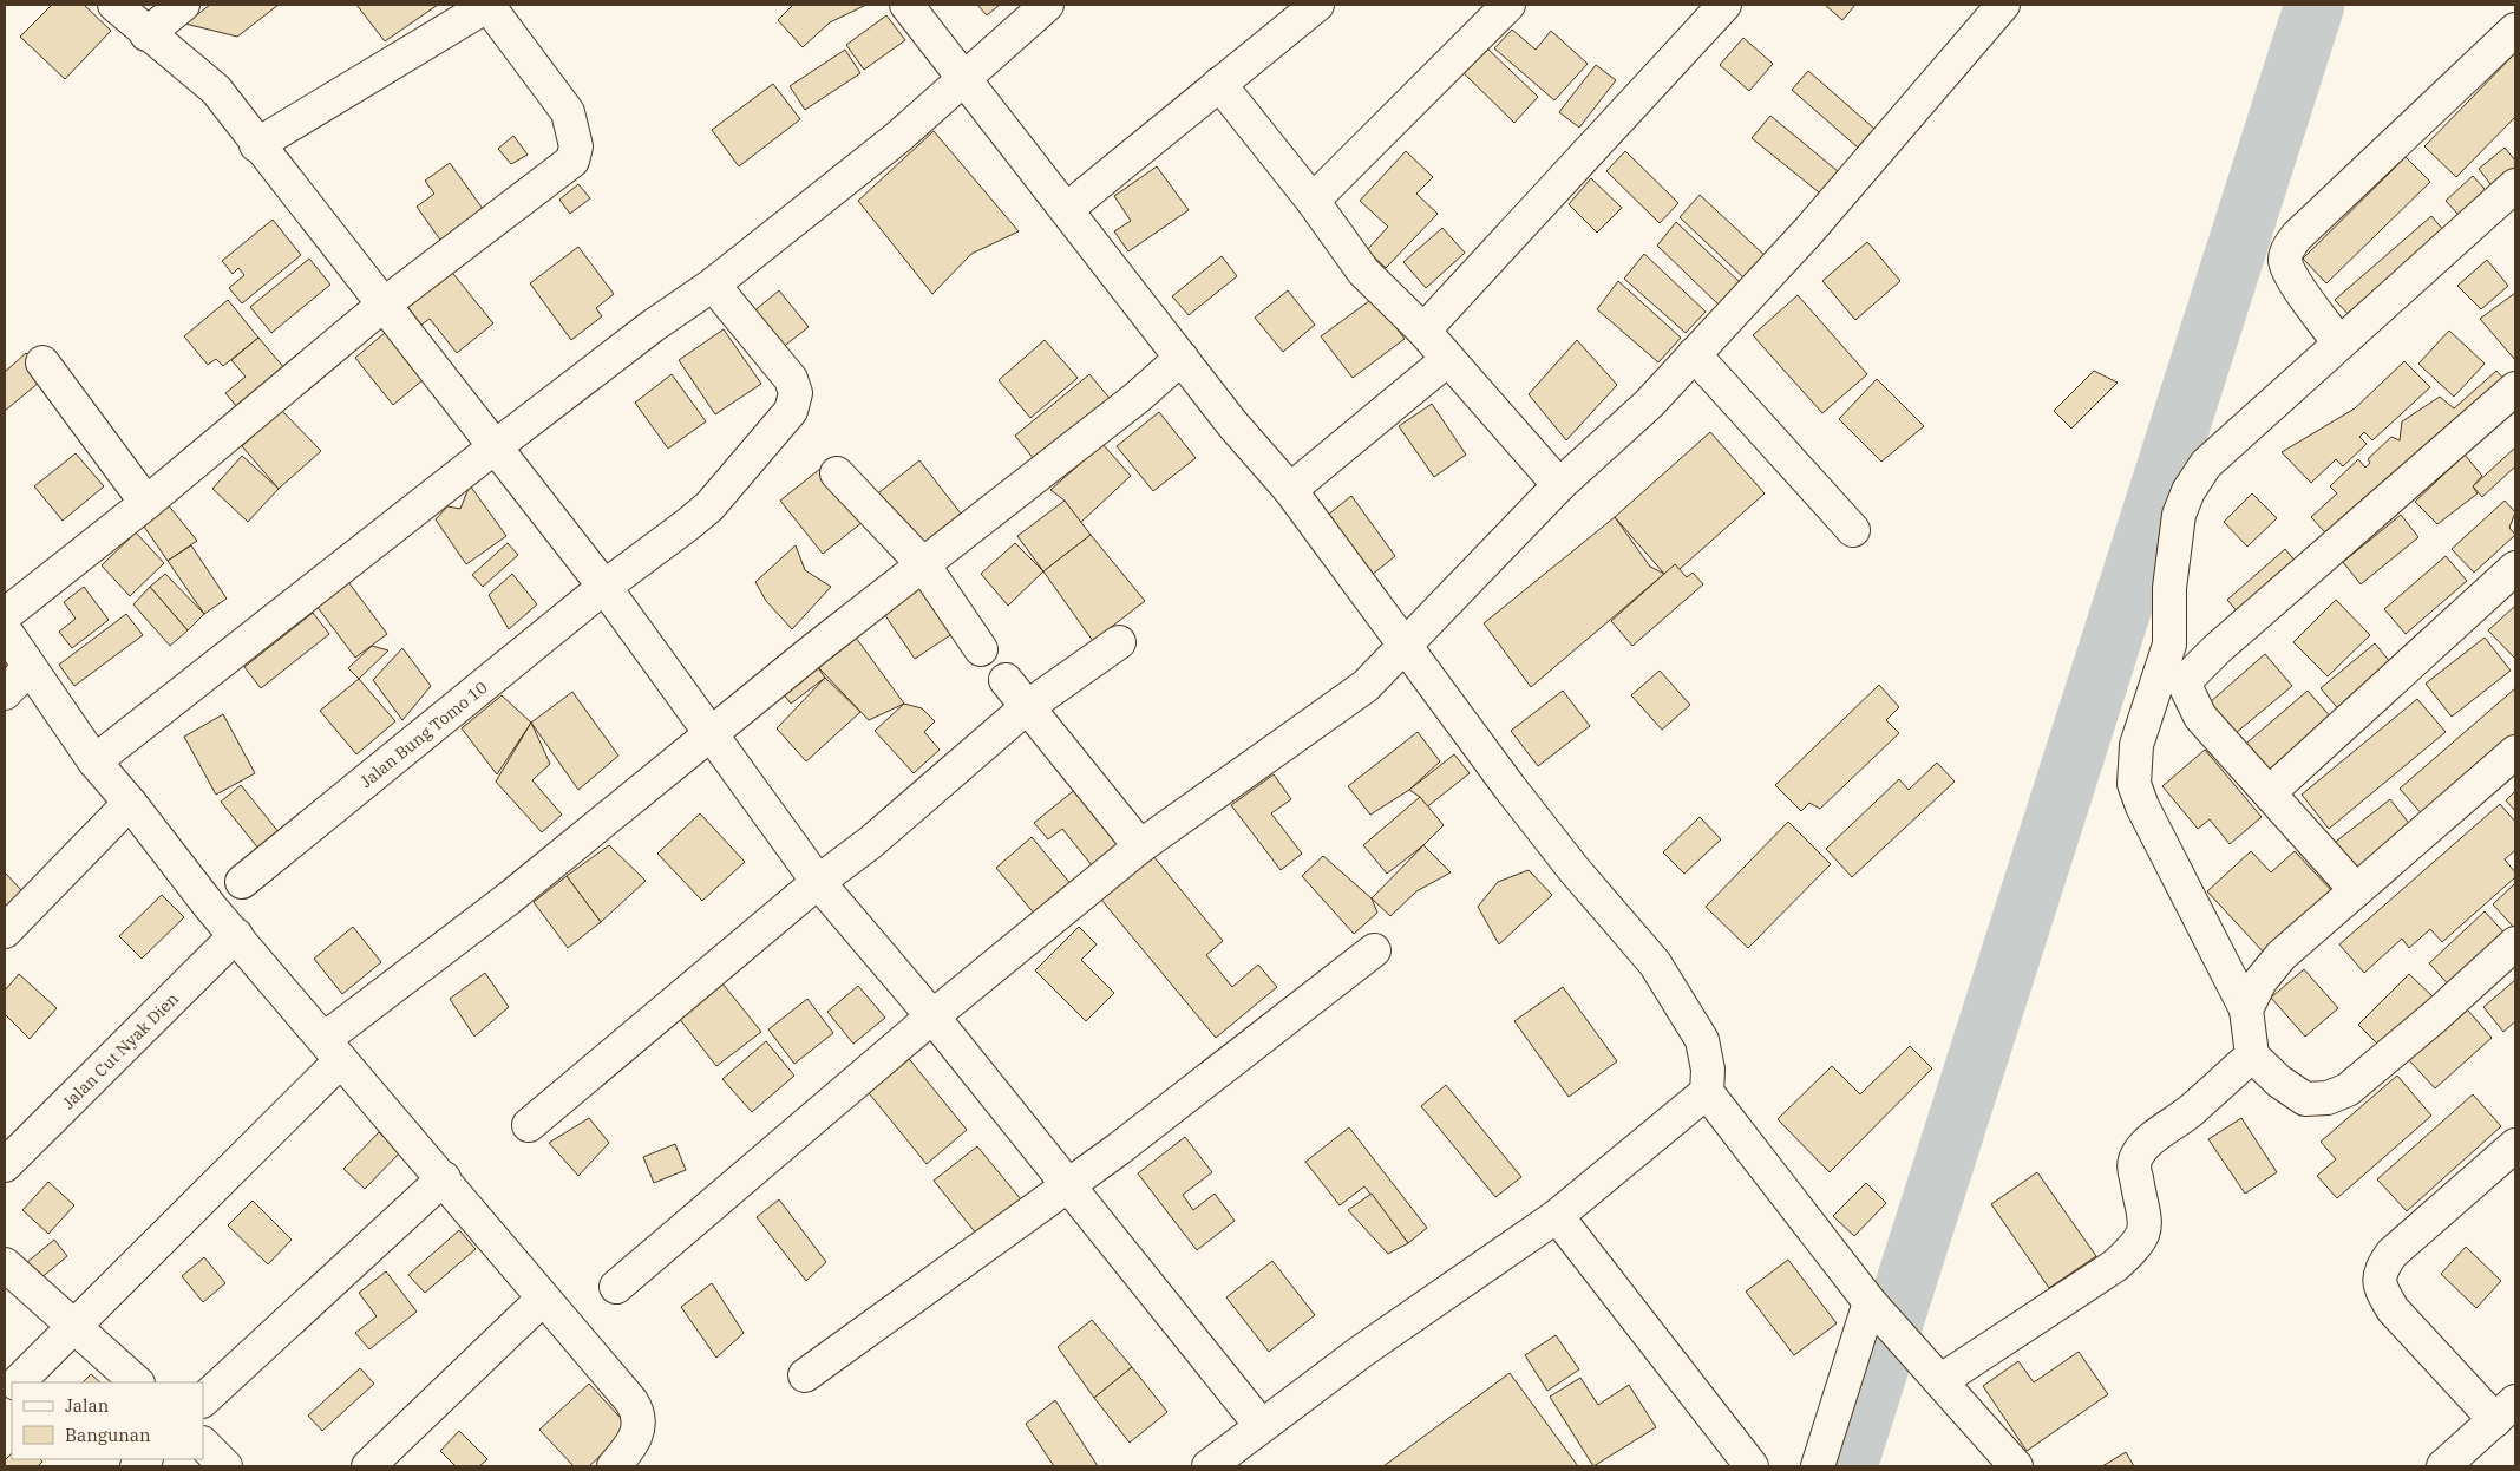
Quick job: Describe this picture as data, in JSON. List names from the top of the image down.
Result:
{
  "streets": {
    "street": ["Jalan Bung Tomo 10", "Jalan Cut Nyak Dien"]
  },
  "legend": ["Jalan", "Bangunan"]
}
